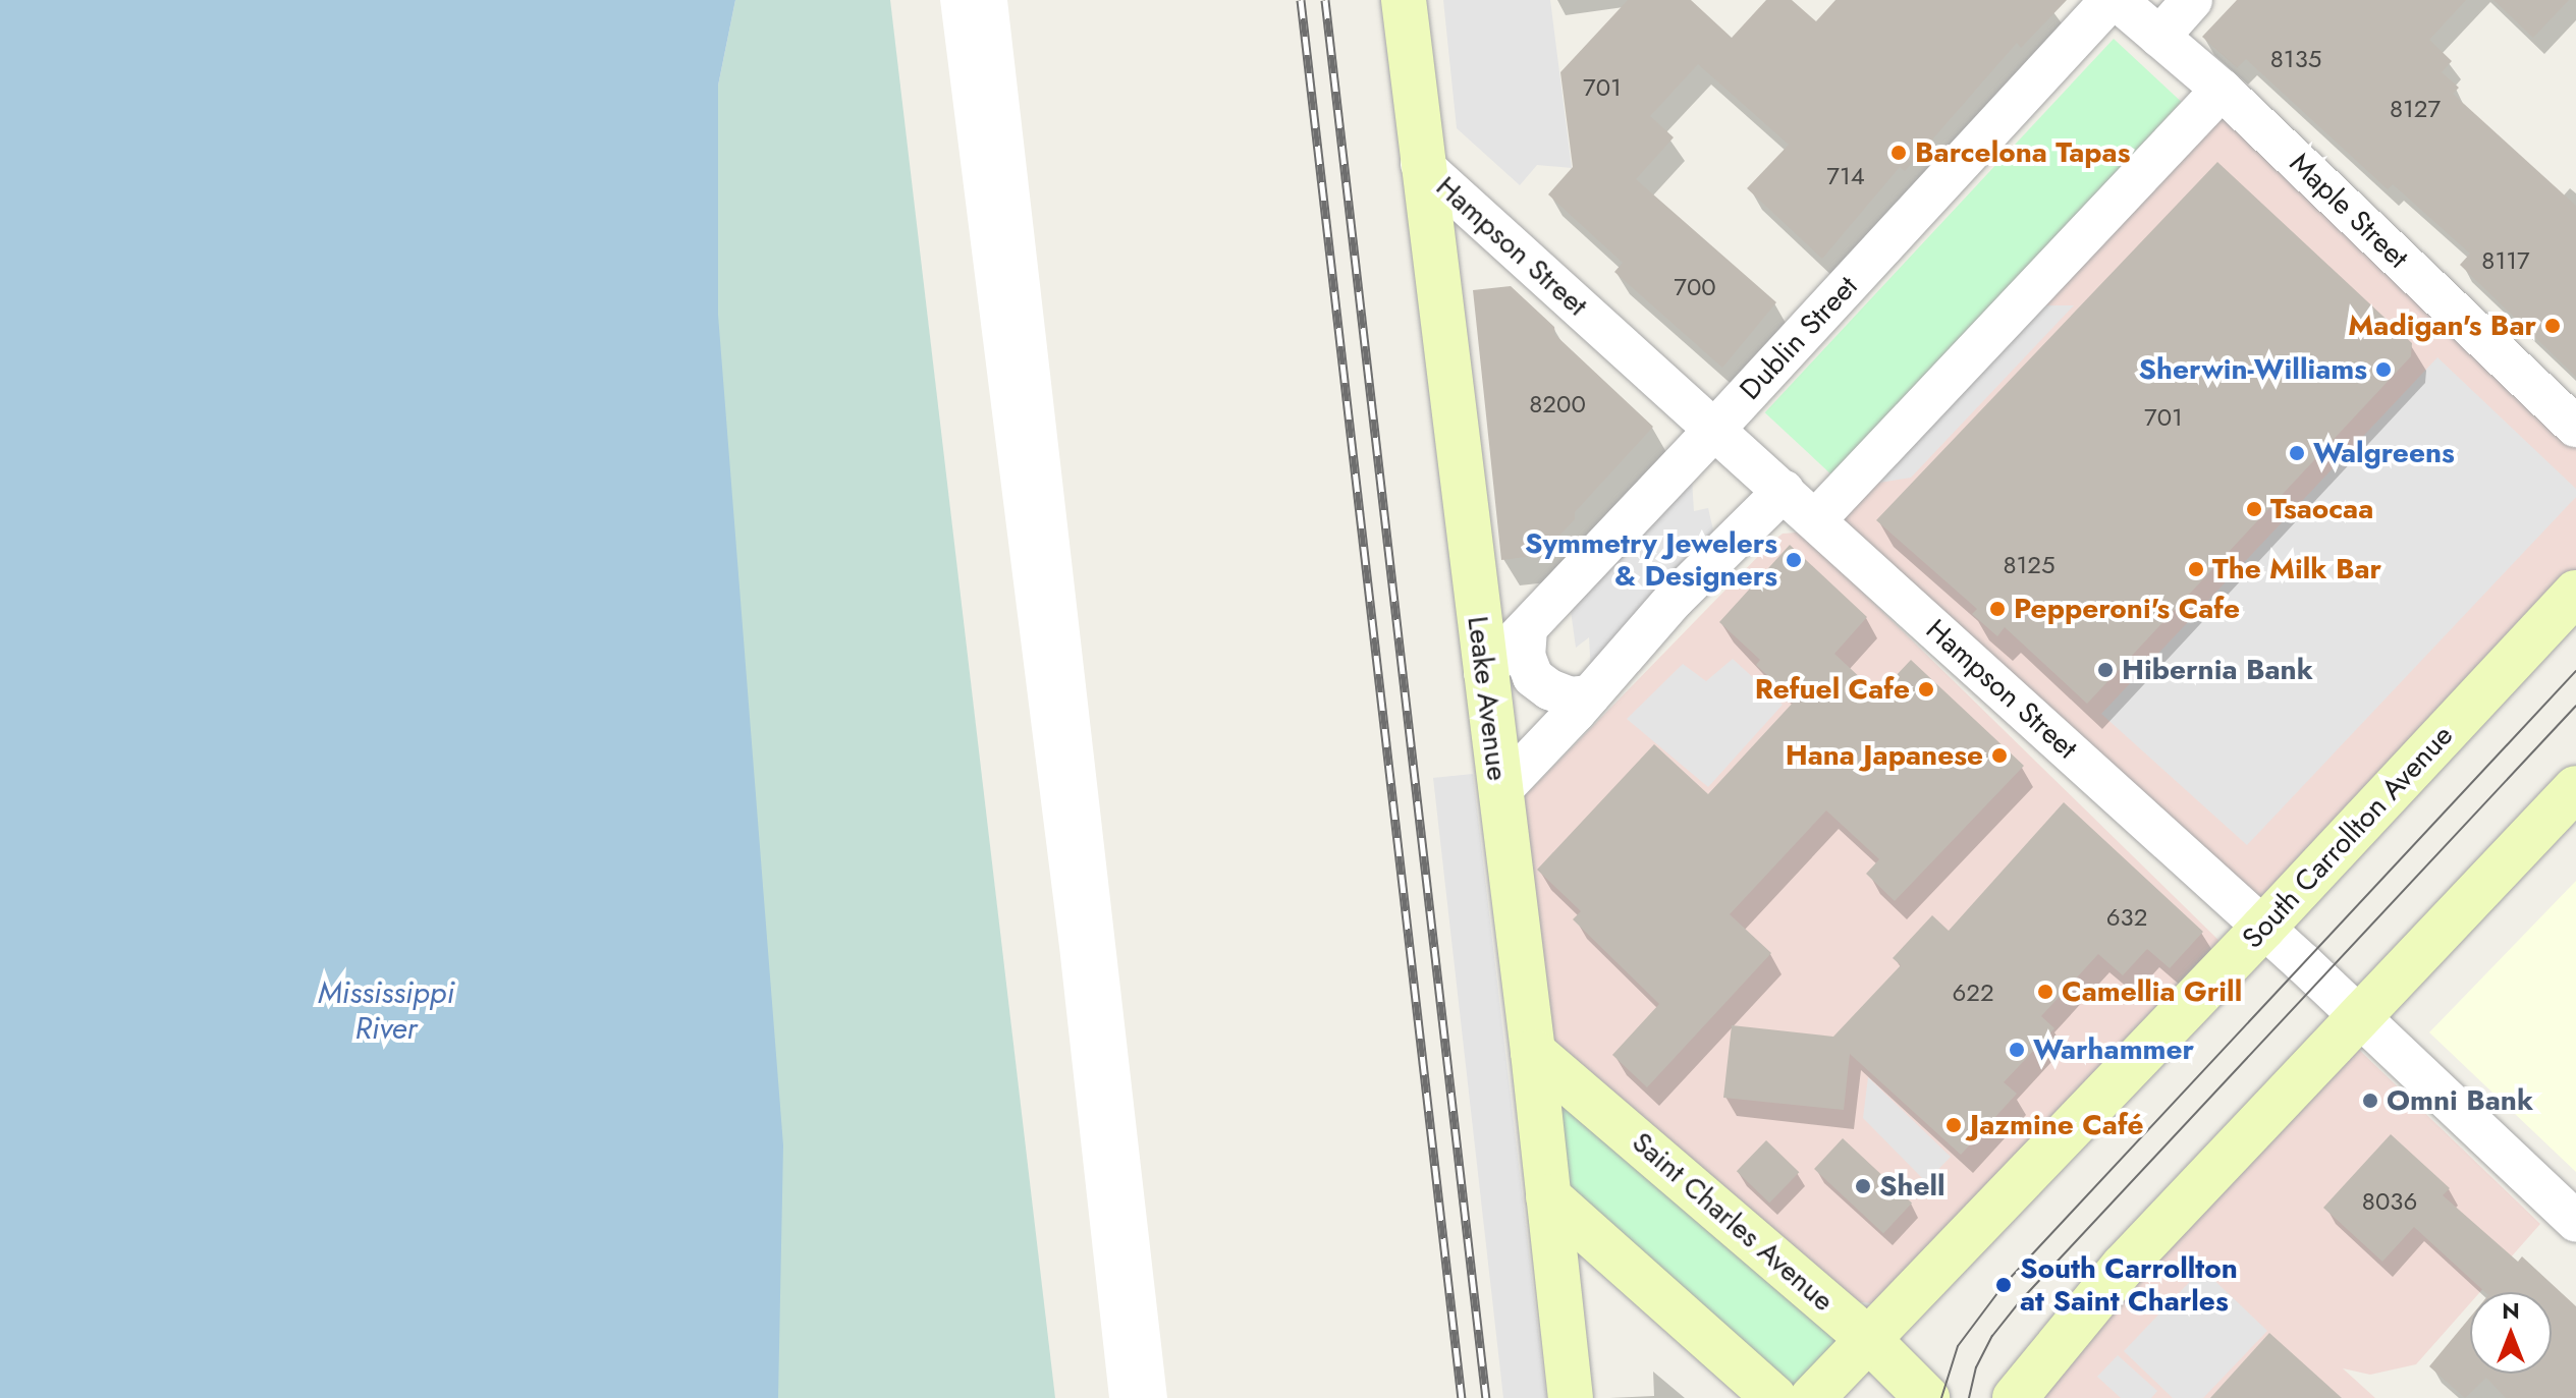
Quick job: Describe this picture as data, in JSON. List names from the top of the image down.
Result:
{
  "streets": {
    "street": [
      "Maple Street",
      "Hampson Street",
      "Dublin Street",
      "Leake Avenue",
      "South Carrollton Avenue",
      "Saint Charles Avenue"
    ]
  },
  "crossings": [
    ["Hampson Street", "Dublin Street"],
    ["Hampson Street", "Leake Avenue"],
    ["Hampson Street", "South Carrollton Avenue"],
    ["Dublin Street", "Leake Avenue"],
    ["Leake Avenue", "Saint Charles Avenue"],
    ["South Carrollton Avenue", "Saint Charles Avenue"]
  ],
  "water": ["Mississippi River"],
  "places": [
    "Barcelona Tapas",
    "Madigan's Bar",
    "Sherwin-Williams",
    "Walgreens",
    "Tsaocaa",
    "Symmetry Jewelers & Designers",
    "The Milk Bar",
    "Pepperoni's Cafe",
    "Hibernia Bank",
    "Refuel Cafe",
    "Hana Japanese",
    "Camellia Grill",
    "Warhammer",
    "Omni Bank",
    "Jazmine Café",
    "Shell",
    "South Carrollton at Saint Charles"
  ],
  "house_numbers": [
    "8135",
    "701",
    "8127",
    "714",
    "8117",
    "700",
    "8200",
    "701",
    "8125",
    "632",
    "622",
    "8036"
  ],
  "north": "top"
}
